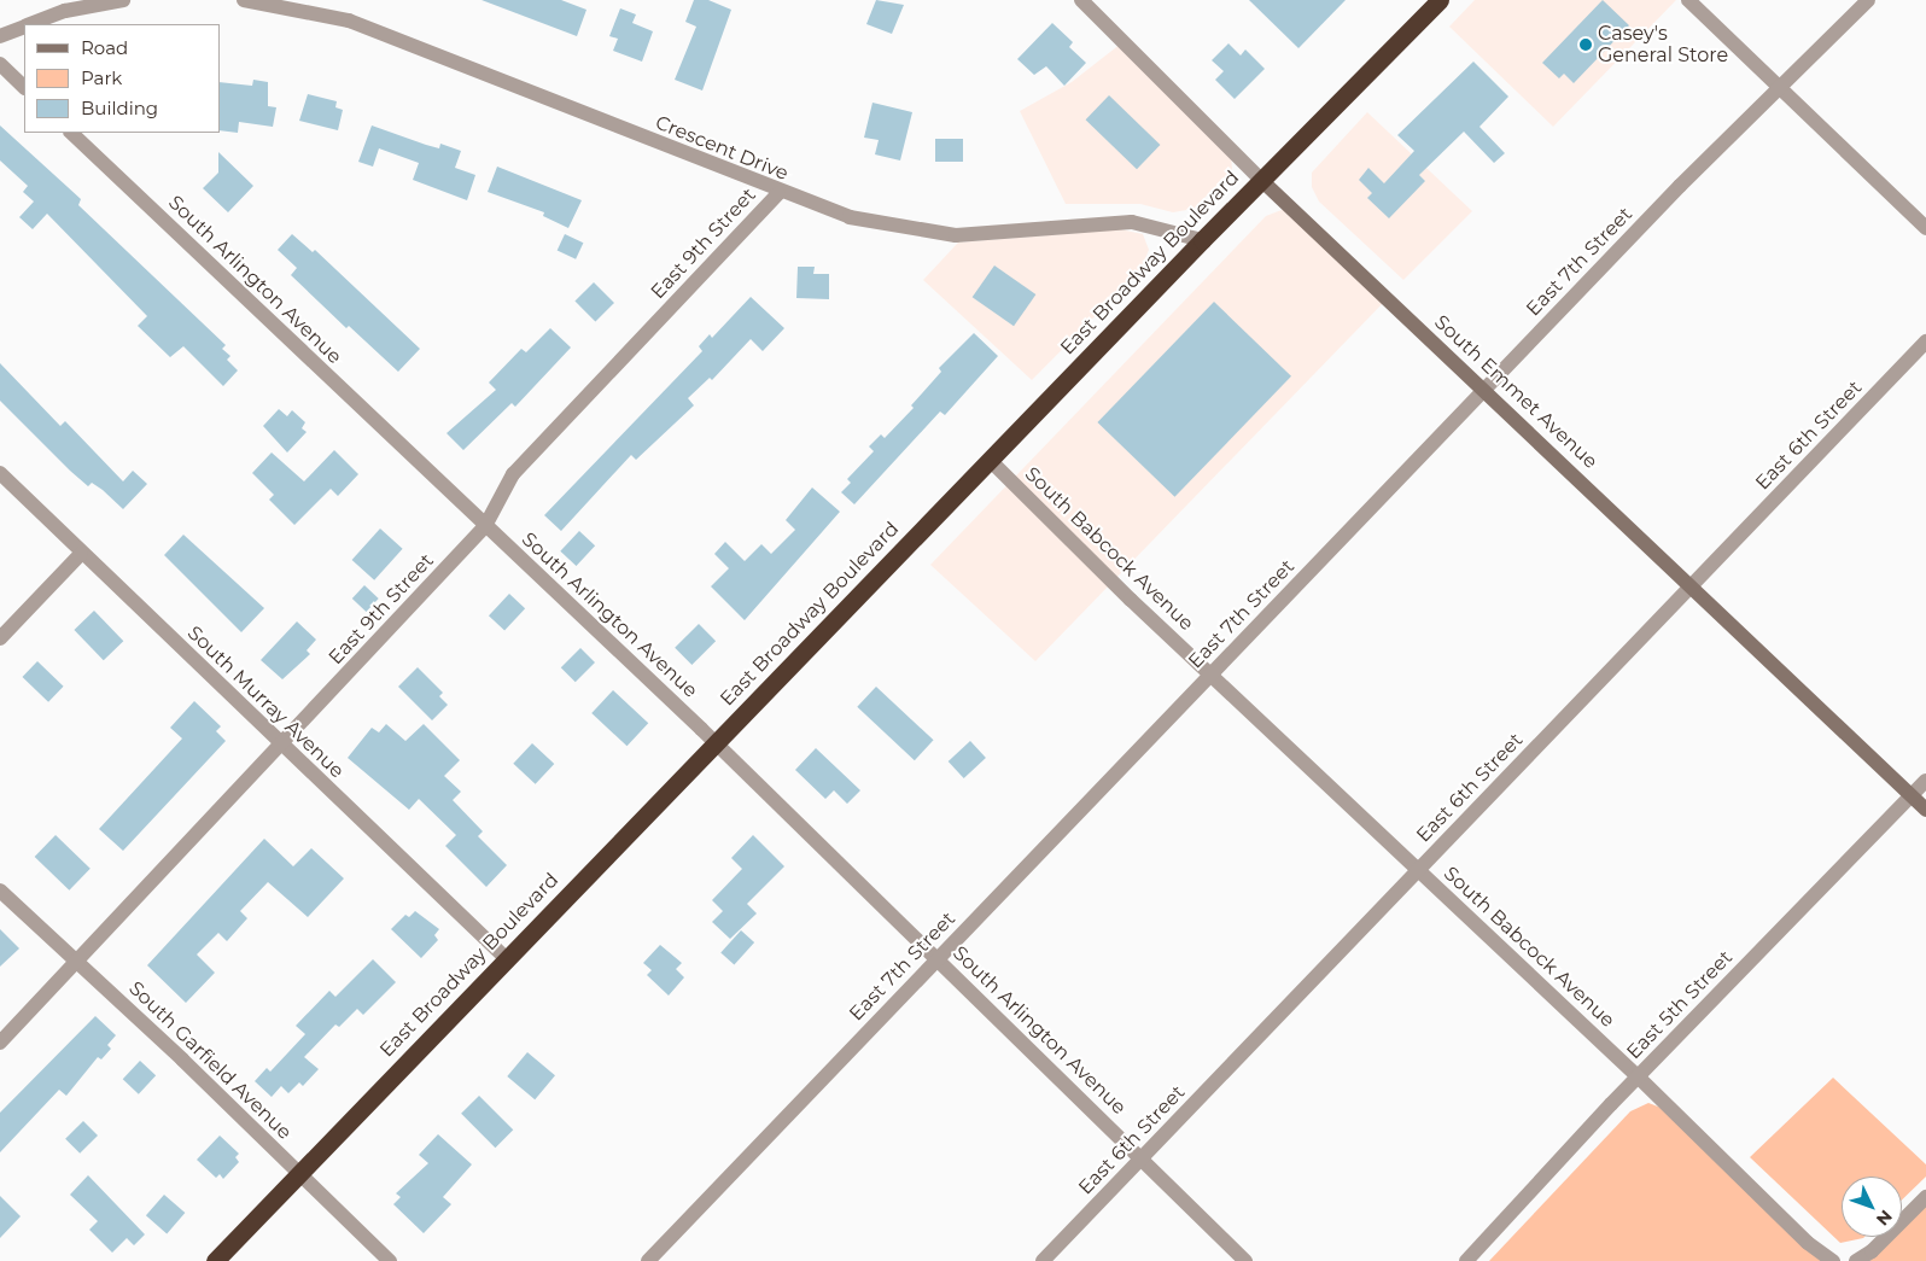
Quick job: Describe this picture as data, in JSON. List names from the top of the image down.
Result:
{
  "streets": {
    "highway": ["East Broadway Boulevard"],
    "street": [
      "Crescent Drive",
      "East 9th Street",
      "East 7th Street",
      "South Arlington Avenue",
      "South Emmet Avenue",
      "East 6th Street",
      "South Babcock Avenue",
      "South Murray Avenue",
      "East 5th Street",
      "South Garfield Avenue"
    ]
  },
  "crossings": [
    ["Crescent Drive", "East 9th Street"],
    ["Crescent Drive", "East Broadway Boulevard"],
    ["East 9th Street", "South Arlington Avenue"],
    ["East 9th Street", "South Murray Avenue"],
    ["East 9th Street", "South Garfield Avenue"],
    ["East 7th Street", "South Arlington Avenue"],
    ["East 7th Street", "South Emmet Avenue"],
    ["East 7th Street", "South Babcock Avenue"],
    ["East Broadway Boulevard", "South Arlington Avenue"],
    ["East Broadway Boulevard", "South Emmet Avenue"],
    ["East Broadway Boulevard", "South Babcock Avenue"],
    ["East Broadway Boulevard", "South Murray Avenue"],
    ["East Broadway Boulevard", "South Garfield Avenue"],
    ["South Arlington Avenue", "East 6th Street"],
    ["South Emmet Avenue", "East 6th Street"],
    ["South Emmet Avenue", "East 5th Street"],
    ["East 6th Street", "South Babcock Avenue"],
    ["South Babcock Avenue", "East 5th Street"]
  ],
  "places": ["Casey's General Store"],
  "legend": ["Road", "Park", "Building"],
  "north": "bottom right"
}
